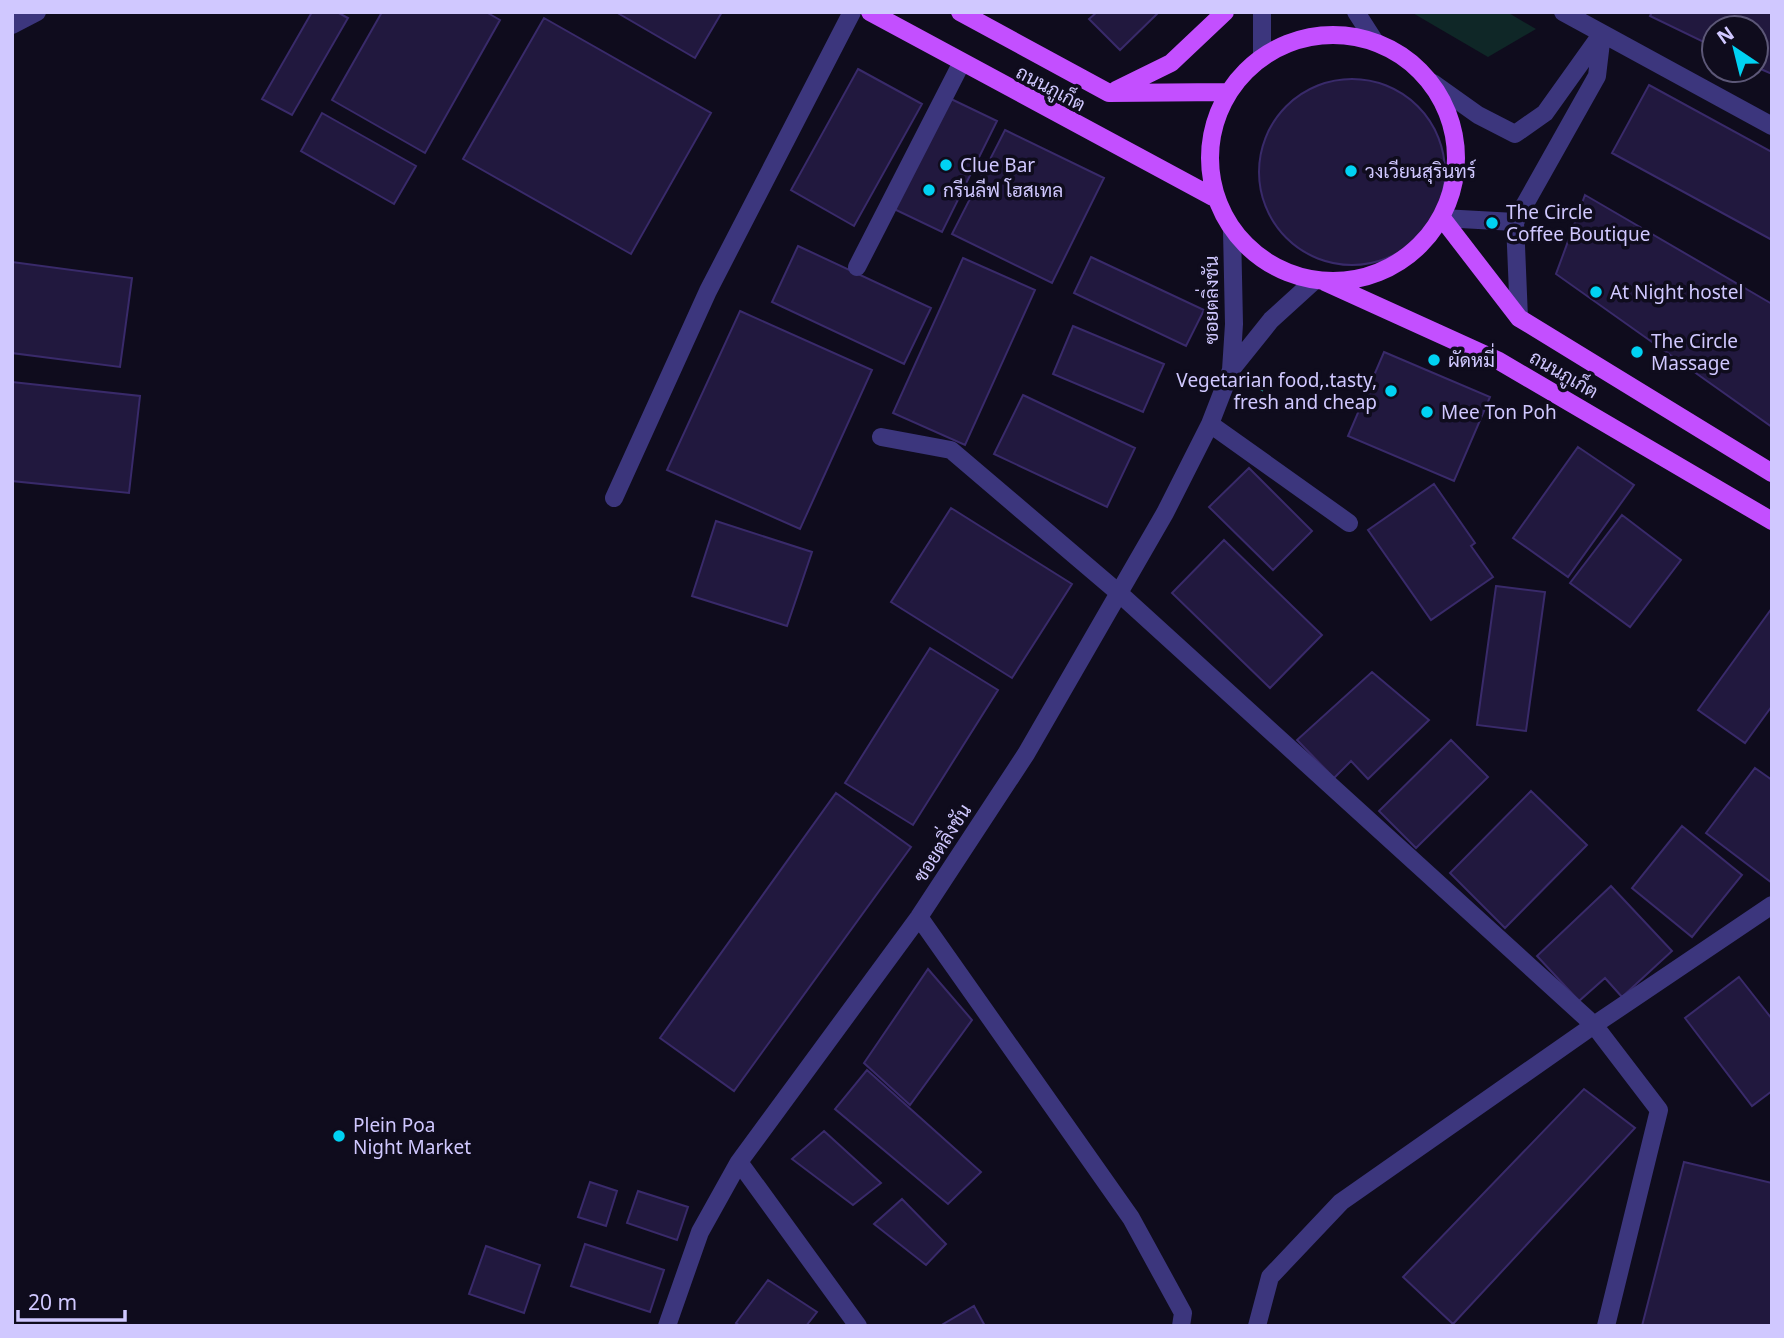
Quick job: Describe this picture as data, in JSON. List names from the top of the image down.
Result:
{
  "streets": {
    "main road": ["ถนนภูเก็ต"],
    "street": ["ซอยตลิ่งชัน"]
  },
  "crossings": [
    ["ถนนภูเก็ต", "ซอยตลิ่งชัน"]
  ],
  "places": [
    "Clue Bar",
    "วงเวียนสุรินทร์",
    "กรีนลีฟ โฮสเทล",
    "The Circle Coffee Boutique",
    "At Night hostel",
    "The Circle Massage",
    "ผัดหมี่",
    "Vegetarian food,.tasty, fresh and cheap",
    "Mee Ton Poh",
    "Plein Poa Night Market"
  ],
  "scale_bar": "20 m",
  "north": "top left"
}
